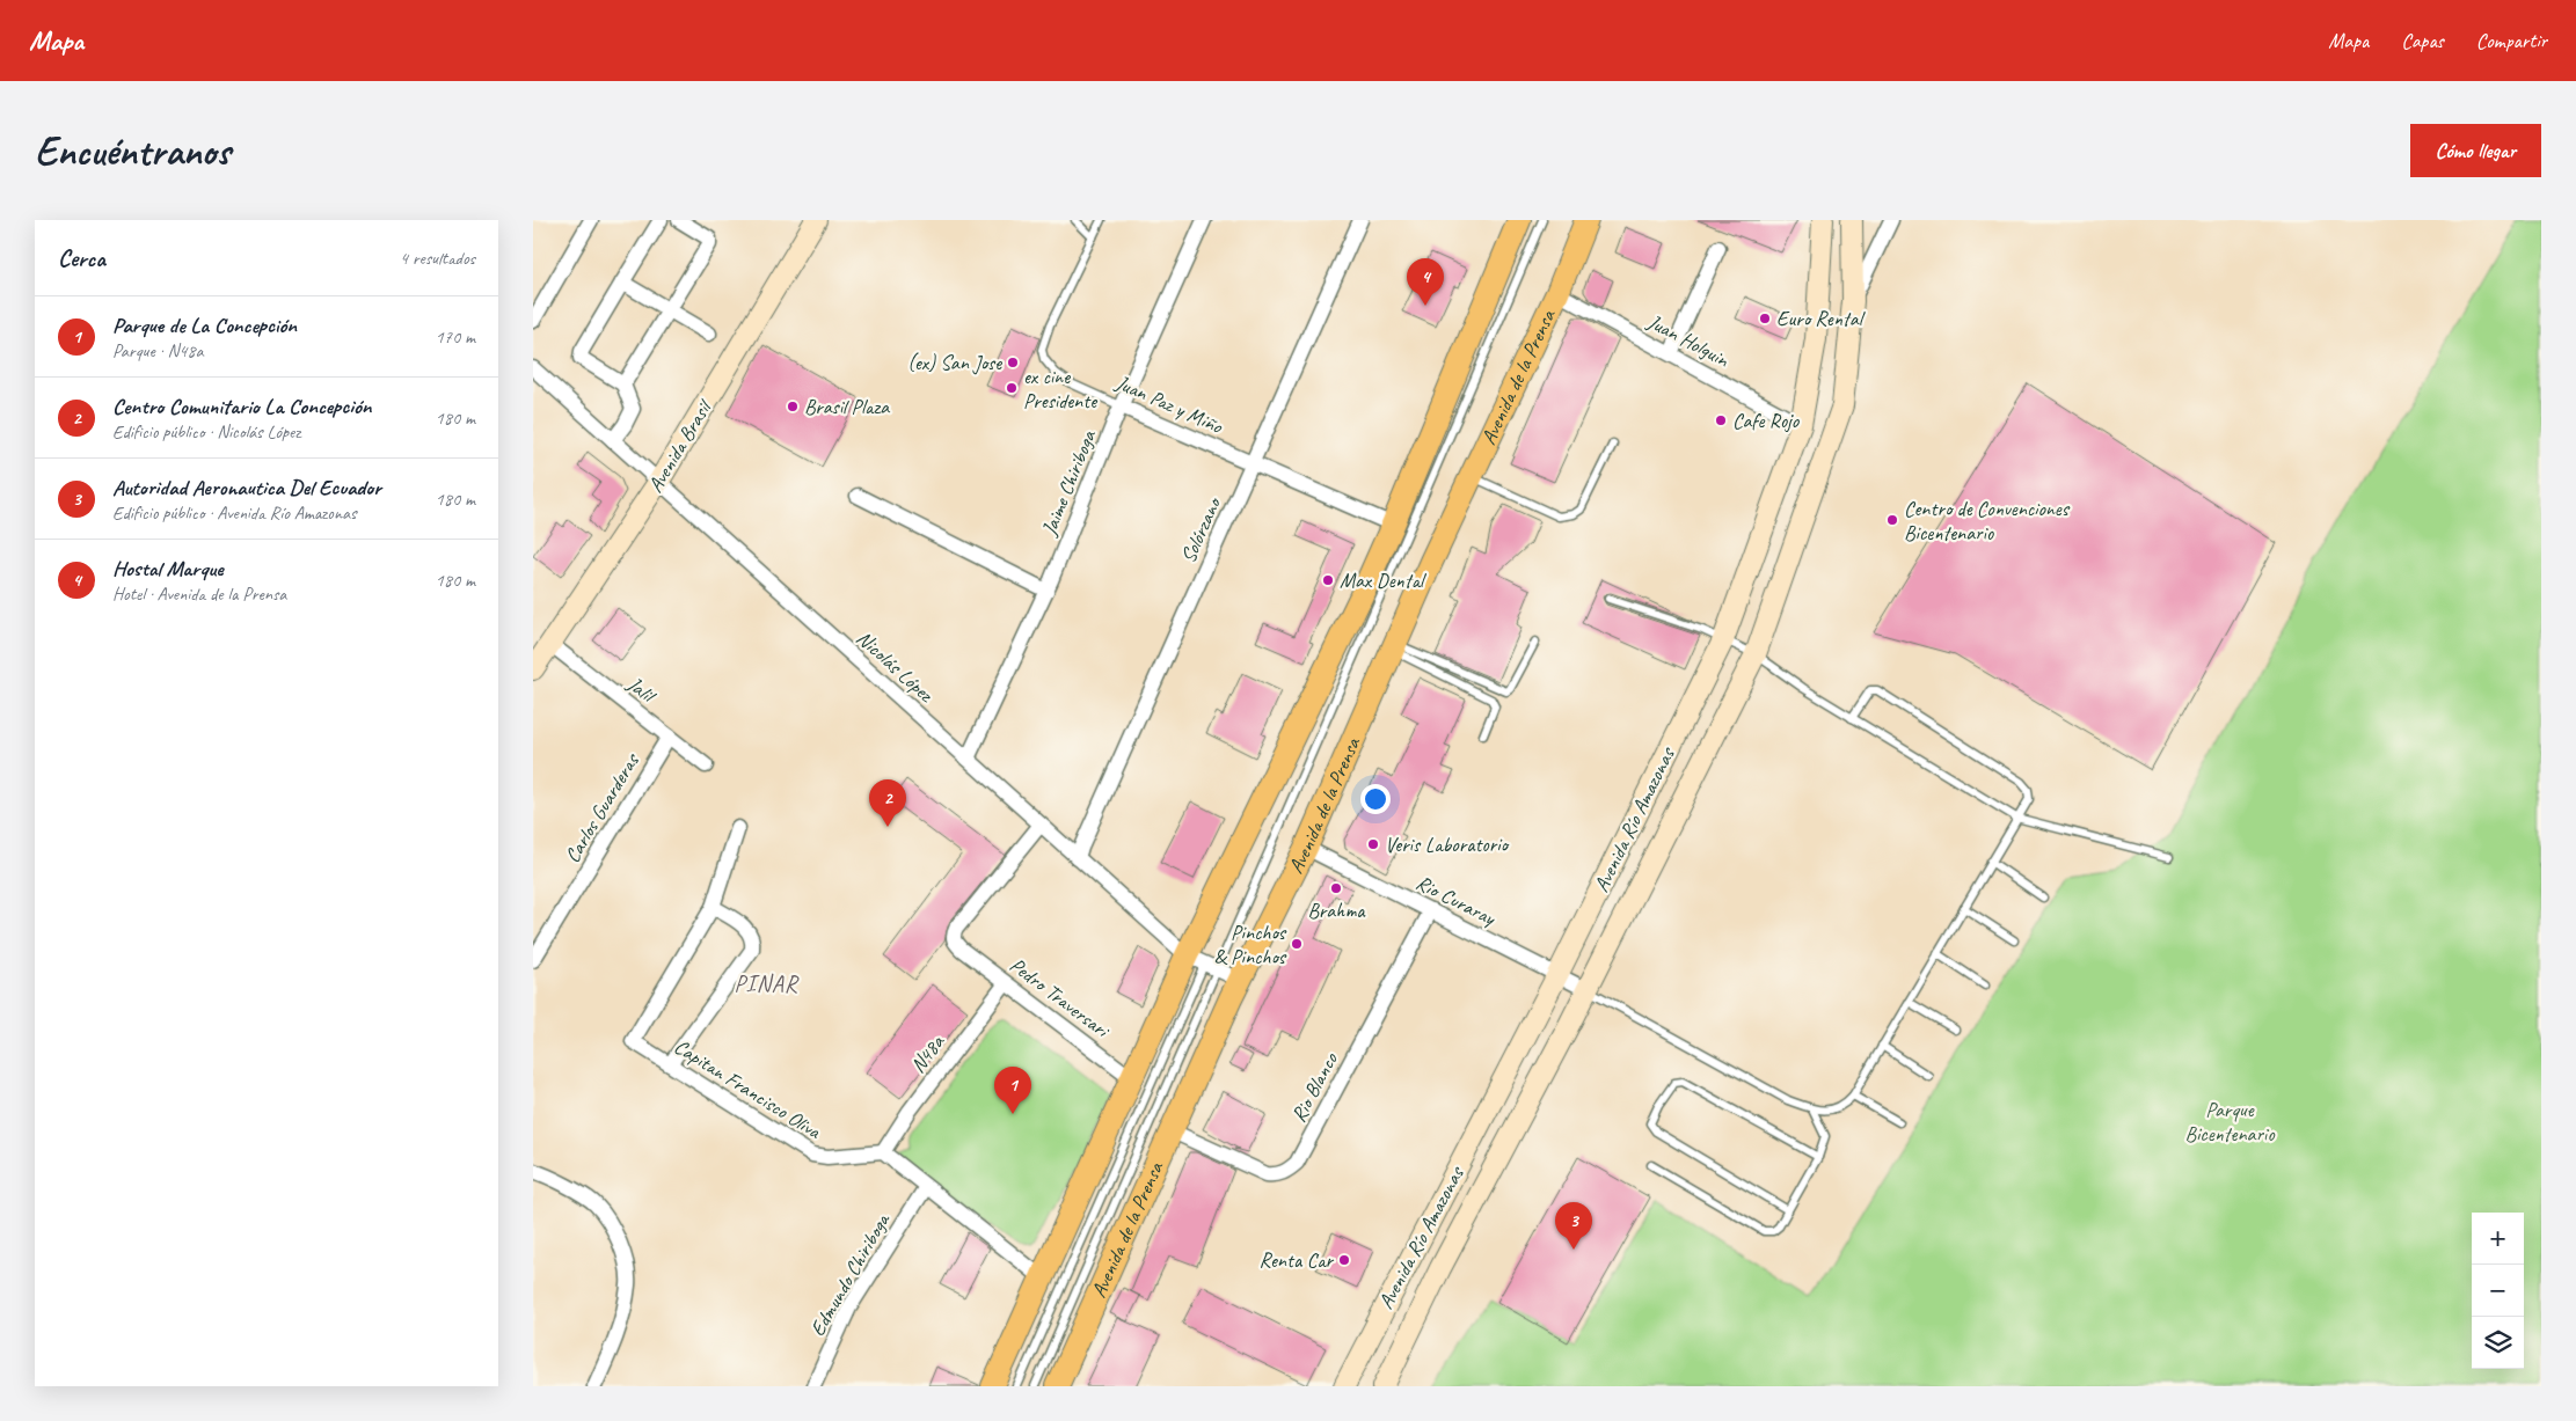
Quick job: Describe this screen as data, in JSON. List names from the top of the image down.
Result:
{
  "streets": {
    "main road": ["Avenida de la Prensa", "Avenida Brasil", "Avenida Río Amazonas"],
    "street": [
      "Juan Holguin",
      "Juan Paz y Miño",
      "Jaime Chiriboga",
      "Solórzano",
      "Nicolás López",
      "Jalil",
      "Carlos Guarderas",
      "Rio Curaray",
      "Pedro Traversari",
      "N48a",
      "Rio Blanco",
      "Capitan Francisco Oliva",
      "Edmundo Chiriboga"
    ]
  },
  "crossings": [
    ["Juan Holguin", "Avenida de la Prensa"],
    ["Juan Holguin", "Avenida Río Amazonas"],
    ["Avenida de la Prensa", "Nicolás López"],
    ["Avenida de la Prensa", "Rio Curaray"],
    ["Avenida de la Prensa", "Rio Blanco"],
    ["Juan Paz y Miño", "Jaime Chiriboga"],
    ["Juan Paz y Miño", "Solórzano"],
    ["Avenida Brasil", "Nicolás López"],
    ["Avenida Brasil", "Jalil"],
    ["Jaime Chiriboga", "Nicolás López"],
    ["Solórzano", "Nicolás López"],
    ["Nicolás López", "Pedro Traversari"],
    ["Jalil", "Carlos Guarderas"],
    ["Avenida Río Amazonas", "Rio Curaray"],
    ["Rio Curaray", "Rio Blanco"],
    ["Pedro Traversari", "N48a"],
    ["N48a", "Capitan Francisco Oliva"]
  ],
  "districts": ["PINAR"],
  "parks": ["Parque Bicentenario"],
  "places": [
    "Euro Rental",
    "(ex) San Jose",
    "ex cine Presidente",
    "Brasil Plaza",
    "Cafe Rojo",
    "Centro de Convenciones Bicentenario",
    "Max Dental",
    "Veris Laboratorio",
    "Brahma",
    "Pinchos & Pinchos",
    "Renta Car"
  ],
  "page": {
    "header": "Mapa",
    "nav": ["Mapa", "Capas", "Compartir"],
    "buttons": "Cómo llegar",
    "title": "Encuéntranos",
    "heading": ["Cerca", "4 resultados"],
    "pins": [
      "4",
      "2",
      "1",
      "3"
    ],
    "list": [
      {
        "mark": "1",
        "name": "Parque de La Concepción",
        "note": "Parque · N48a",
        "value": "170 m"
      },
      {
        "mark": "2",
        "name": "Centro Comunitario La Concepción",
        "note": "Edificio público · Nicolás López",
        "value": "180 m"
      },
      {
        "mark": "3",
        "name": "Autoridad Aeronautica Del Ecuador",
        "note": "Edificio público · Avenida Río Amazonas",
        "value": "180 m"
      },
      {
        "mark": "4",
        "name": "Hostal Marque",
        "note": "Hotel · Avenida de la Prensa",
        "value": "180 m"
      }
    ],
    "map_buttons": ["+", "−"]
  }
}
